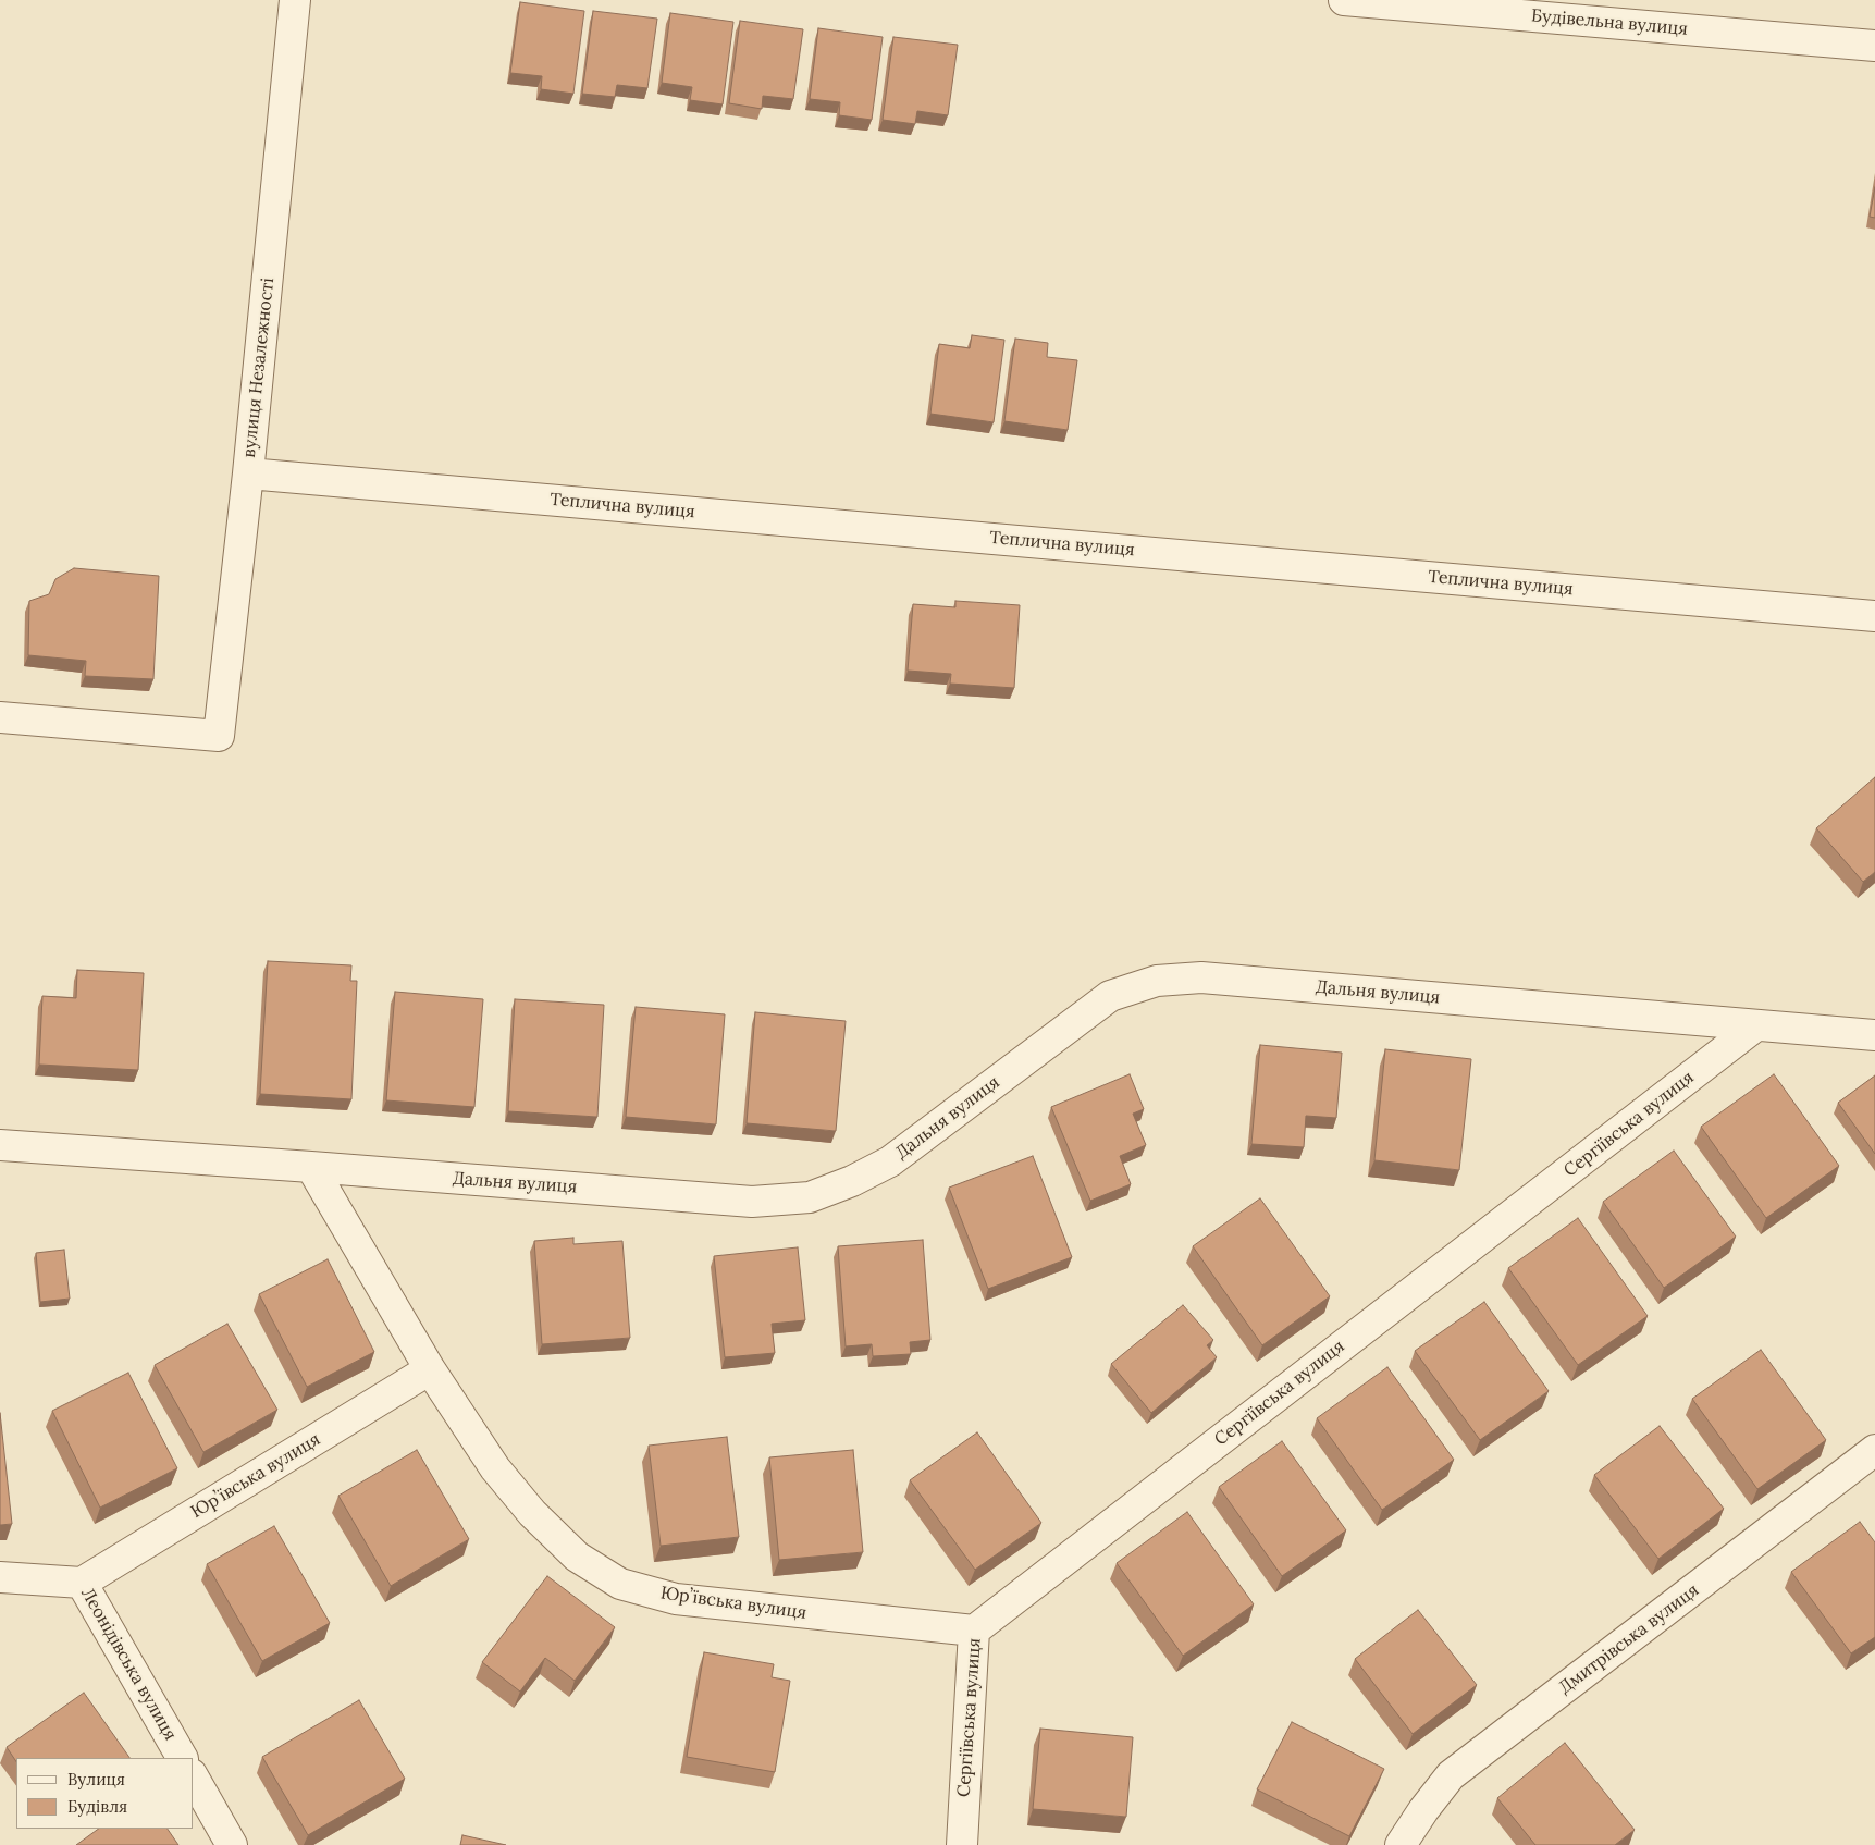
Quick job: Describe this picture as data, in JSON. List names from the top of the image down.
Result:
{
  "streets": {
    "street": [
      "Будівельна вулиця",
      "вулиця Незалежності",
      "Теплична вулиця",
      "Дальня вулиця",
      "Сергіївська вулиця",
      "Юрʼївська вулиця",
      "Дмитрівська вулиця",
      "Леонідівська вулиця"
    ]
  },
  "crossings": [
    ["вулиця Незалежності", "Теплична вулиця"],
    ["Дальня вулиця", "Сергіївська вулиця"],
    ["Дальня вулиця", "Юрʼївська вулиця"],
    ["Сергіївська вулиця", "Юрʼївська вулиця"],
    ["Юрʼївська вулиця", "Леонідівська вулиця"]
  ],
  "legend": ["Вулиця", "Будівля"]
}
